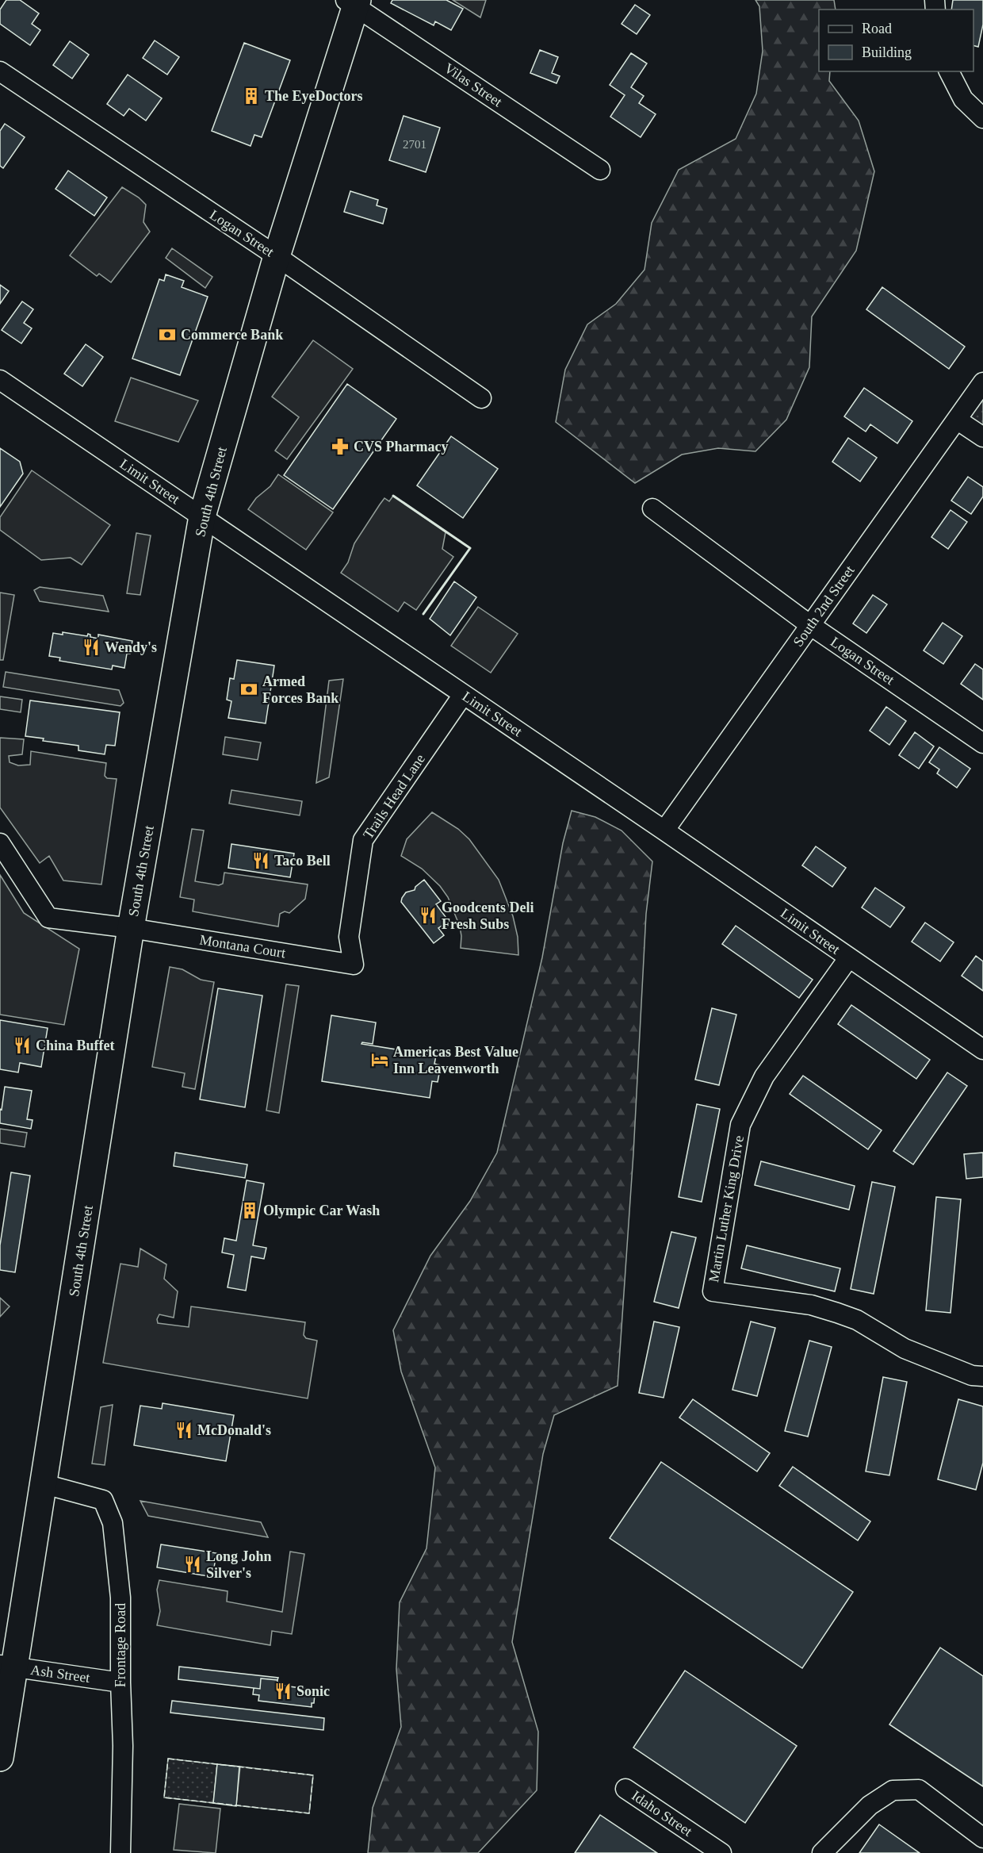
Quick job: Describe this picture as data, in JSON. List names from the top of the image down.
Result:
{
  "streets": {
    "highway": ["South 4th Street"],
    "street": [
      "Vilas Street",
      "Logan Street",
      "Limit Street",
      "South 2nd Street",
      "Trails Head Lane",
      "Montana Court",
      "Martin Luther King Drive",
      "Frontage Road",
      "Ash Street",
      "Idaho Street"
    ]
  },
  "crossings": [
    ["Vilas Street", "South 4th Street"],
    ["Logan Street", "South 4th Street"],
    ["Logan Street", "South 2nd Street"],
    ["Limit Street", "South 4th Street"],
    ["Limit Street", "South 2nd Street"],
    ["Limit Street", "Trails Head Lane"],
    ["Limit Street", "Martin Luther King Drive"],
    ["South 4th Street", "Montana Court"],
    ["South 4th Street", "Frontage Road"],
    ["South 4th Street", "Ash Street"],
    ["Trails Head Lane", "Montana Court"],
    ["Frontage Road", "Ash Street"]
  ],
  "places": {
    "building": ["The EyeDoctors", "Olympic Car Wash"],
    "bank": ["Commerce Bank", "Armed Forces Bank"],
    "pharmacy": ["CVS Pharmacy"],
    "restaurant": [
      "Wendy's",
      "Taco Bell",
      "Goodcents Deli Fresh Subs",
      "China Buffet",
      "McDonald's",
      "Long John Silver's",
      "Sonic"
    ],
    "hotel": ["Americas Best Value Inn Leavenworth"]
  },
  "house_numbers": ["2701"],
  "legend": ["Road", "Building"]
}
